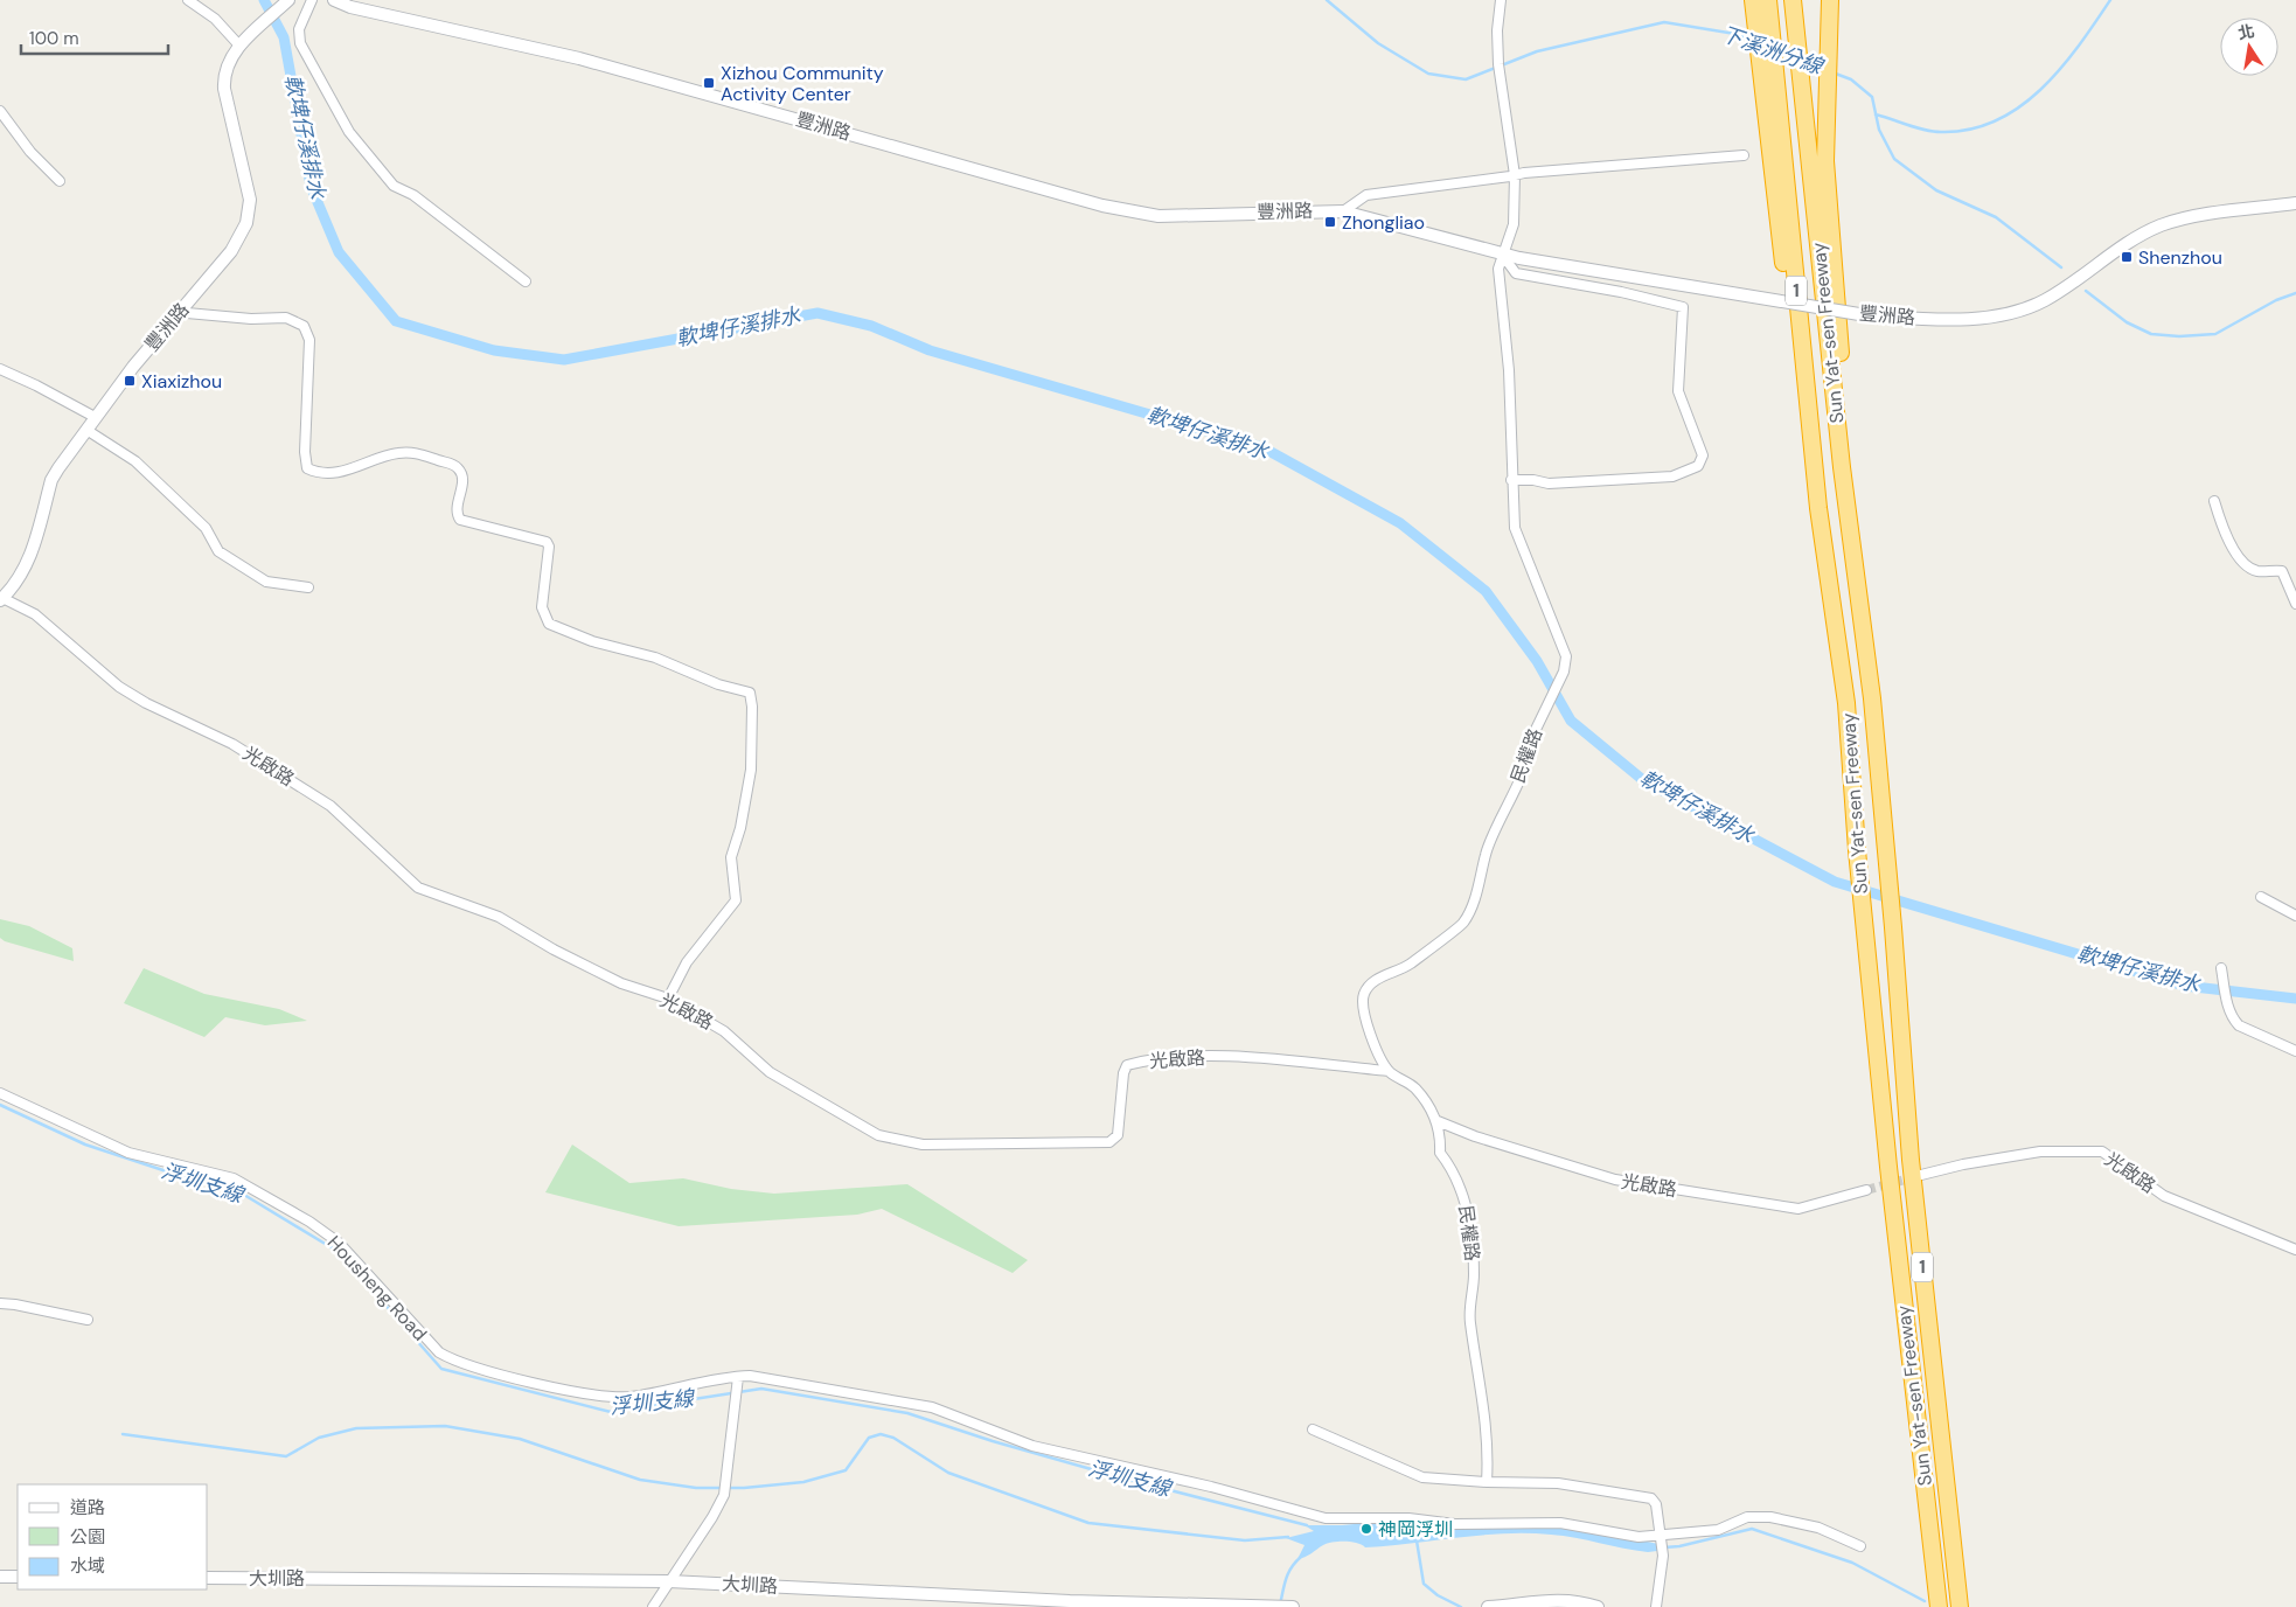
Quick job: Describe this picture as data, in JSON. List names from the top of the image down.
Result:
{
  "streets": {
    "highway": ["1", "Sun Yat-sen Freeway"],
    "street": [
      "豐洲路",
      "民權路",
      "光啟路",
      "Housheng Road",
      "大圳路"
    ]
  },
  "crossings": [
    ["豐洲路", "光啟路"],
    ["民權路", "光啟路"]
  ],
  "water": ["下溪洲分線", "軟埤仔溪排水", "浮圳支線"],
  "places": {
    "transit": [
      "Xizhou Community Activity Center",
      "Zhongliao",
      "Shenzhou",
      "Xiaxizhou"
    ],
    "other": ["神岡浮圳"]
  },
  "legend": ["道路", "公園", "水域"],
  "scale_bar": "100 m",
  "north": "top"
}
